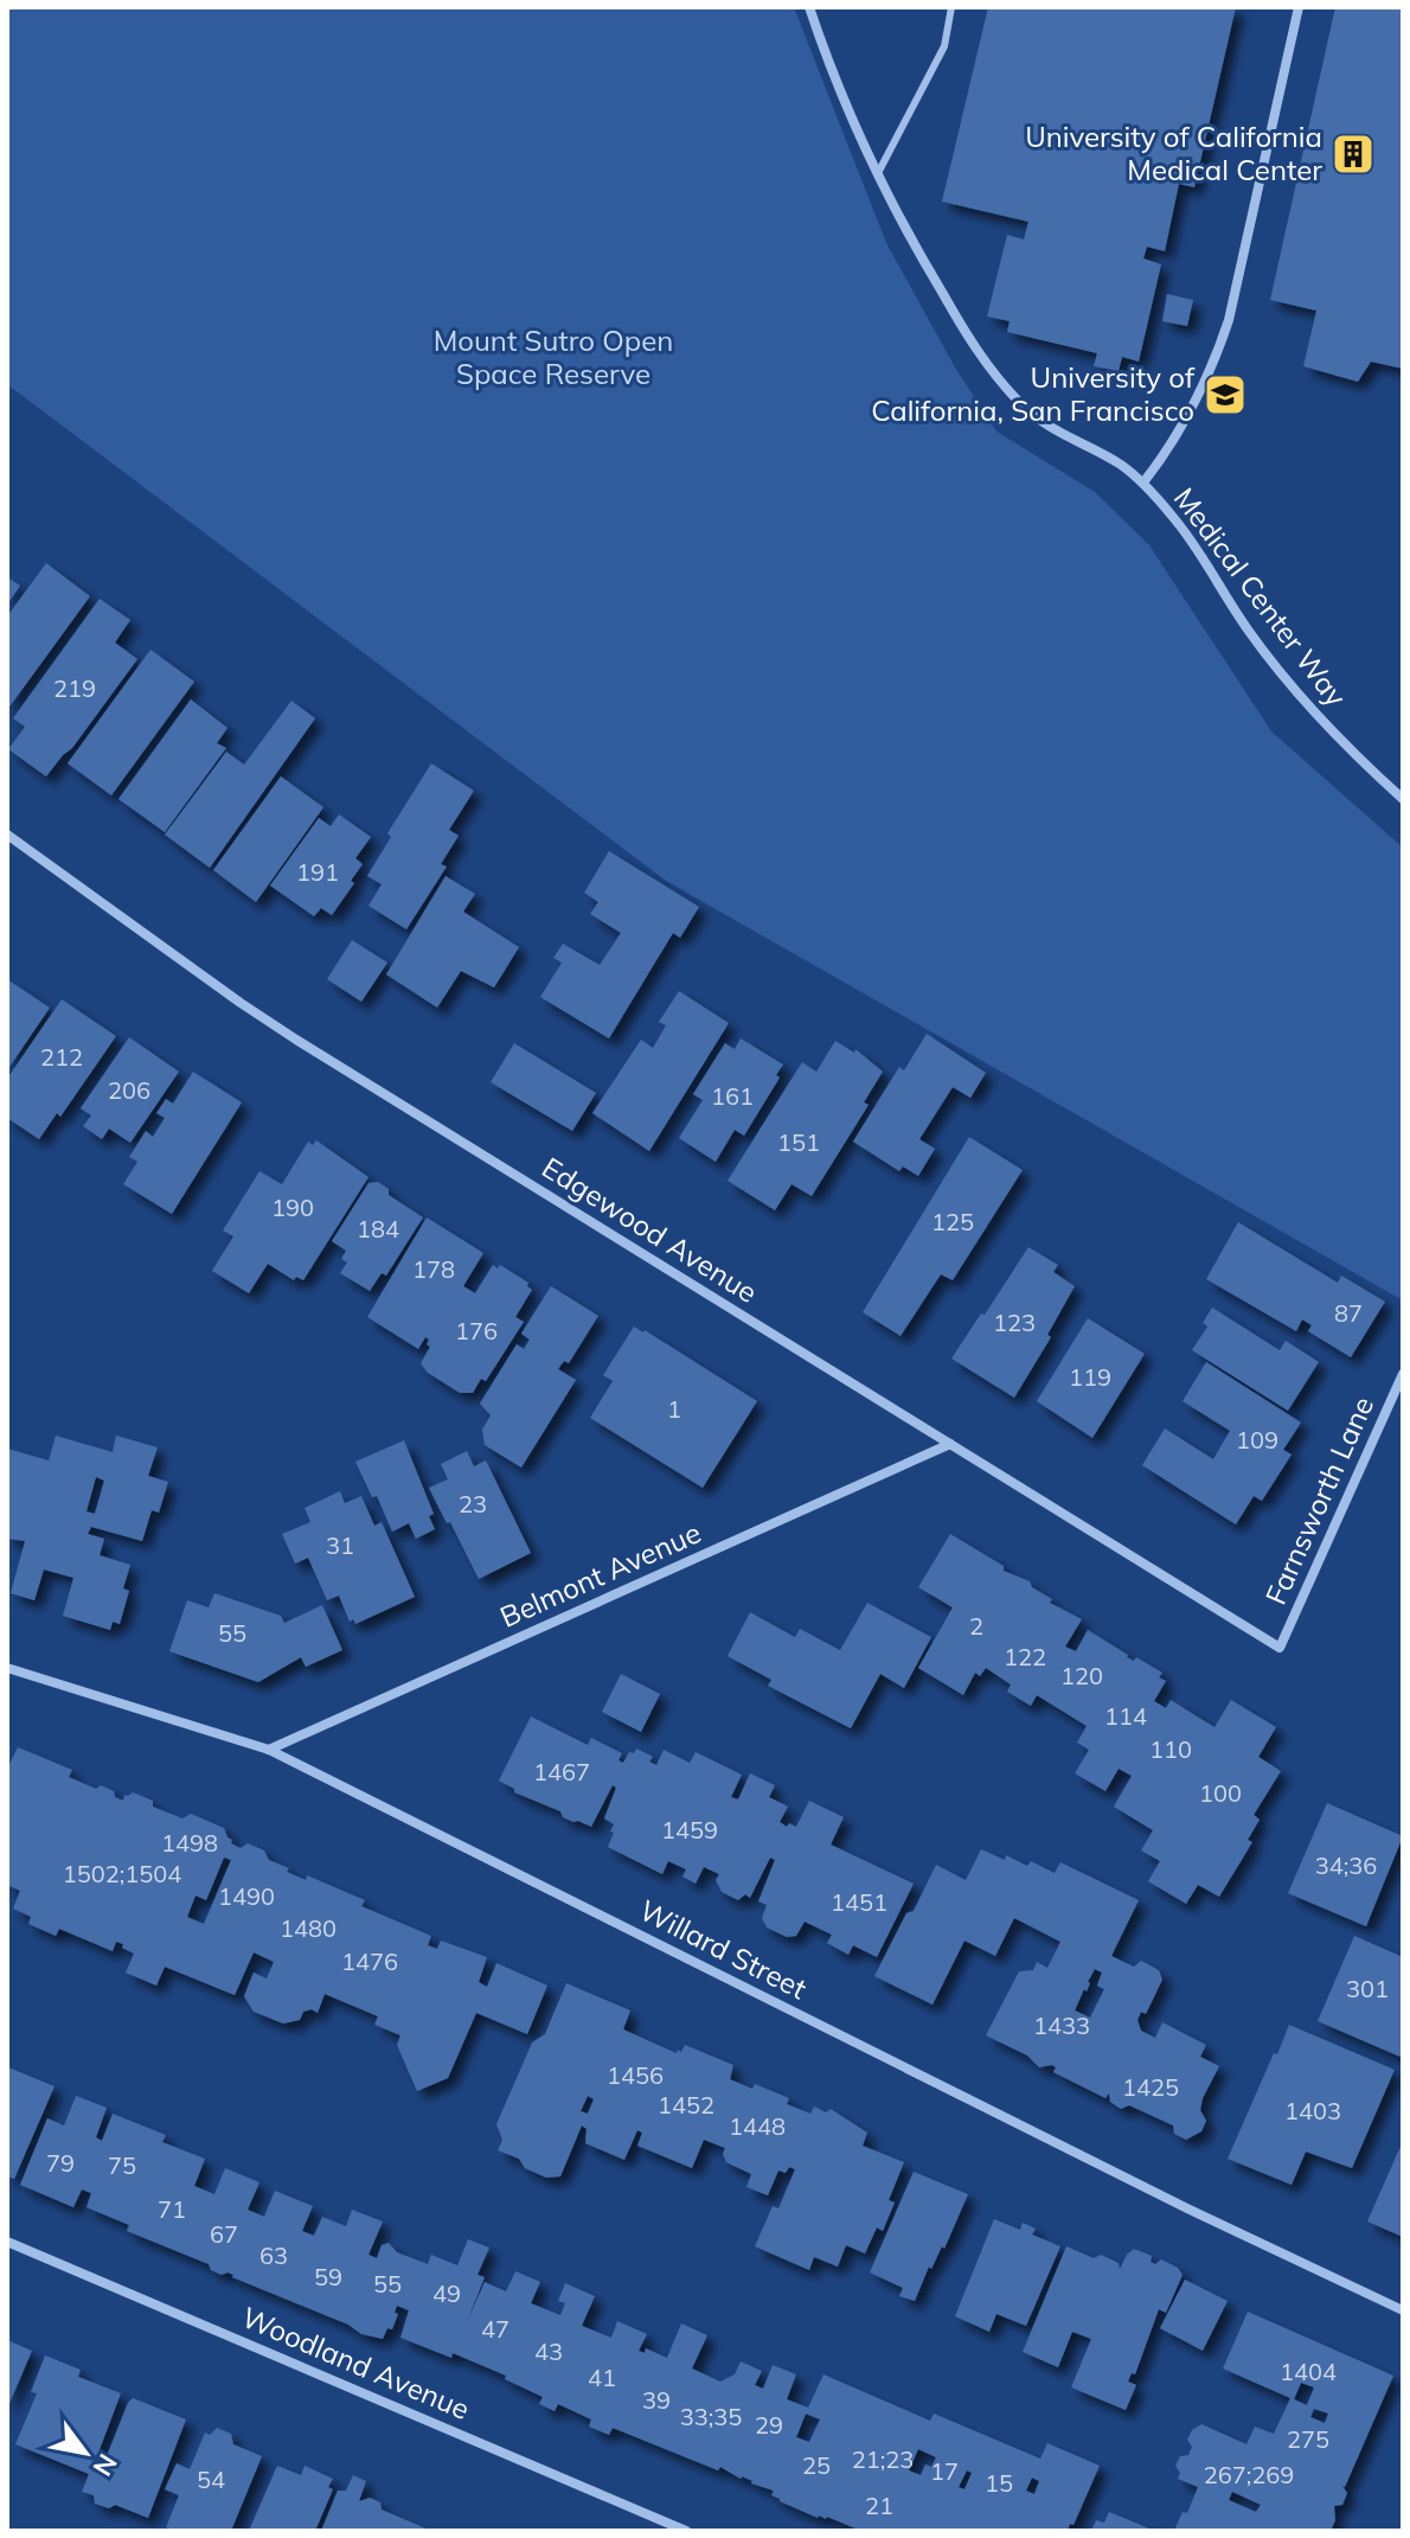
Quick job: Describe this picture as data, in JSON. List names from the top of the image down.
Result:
{
  "streets": {
    "street": [
      "Medical Center Way",
      "Edgewood Avenue",
      "Farnsworth Lane",
      "Belmont Avenue",
      "Willard Street",
      "Woodland Avenue"
    ]
  },
  "crossings": [
    ["Edgewood Avenue", "Farnsworth Lane"],
    ["Edgewood Avenue", "Belmont Avenue"],
    ["Belmont Avenue", "Willard Street"]
  ],
  "parks": ["Mount Sutro Open Space Reserve"],
  "places": {
    "building": ["University of California Medical Center"],
    "school or university": ["University of California, San Francisco"]
  },
  "house_numbers": [
    "219",
    "191",
    "212",
    "206",
    "161",
    "151",
    "190",
    "125",
    "184",
    "178",
    "87",
    "123",
    "176",
    "119",
    "1",
    "109",
    "23",
    "31",
    "2",
    "55",
    "122",
    "120",
    "114",
    "110",
    "1467",
    "100",
    "1459",
    "1498",
    "34;36",
    "1502;1504",
    "1490",
    "1451",
    "1480",
    "1476",
    "301",
    "1433",
    "1456",
    "1425",
    "1452",
    "1403",
    "1448",
    "79",
    "75",
    "71",
    "67",
    "63",
    "59",
    "55",
    "49",
    "47",
    "43",
    "1404",
    "41",
    "39",
    "33;35",
    "29",
    "275",
    "21;23",
    "25",
    "17",
    "267;269",
    "54",
    "15",
    "21"
  ],
  "north": "bottom right"
}
